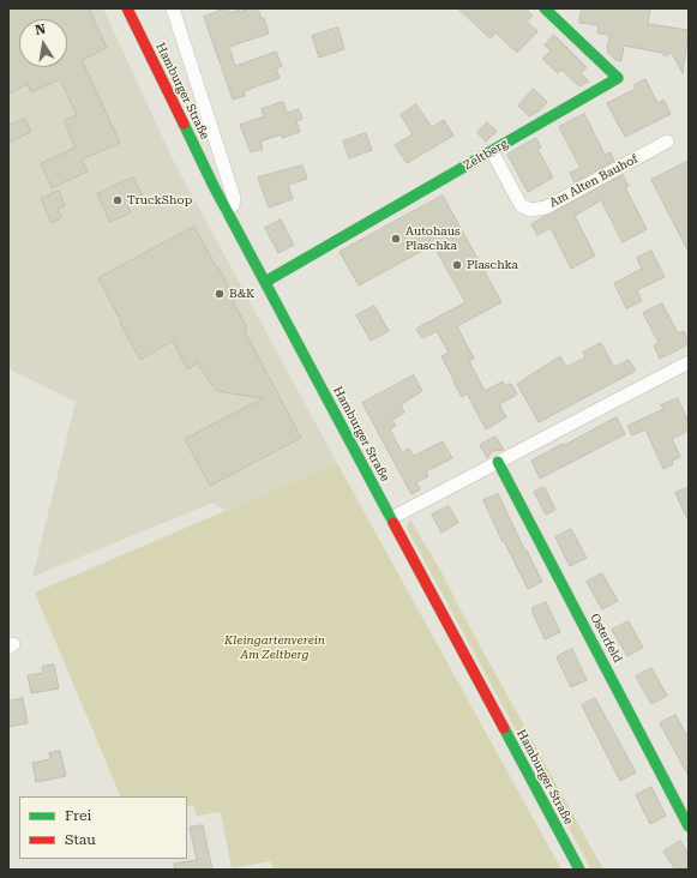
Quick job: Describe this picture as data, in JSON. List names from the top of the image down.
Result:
{
  "streets": {
    "main road": ["Hamburger Straße", "Zeltberg", "Osterfeld"],
    "street": ["Am Alten Bauhof"]
  },
  "crossings": [
    ["Hamburger Straße", "Zeltberg"],
    ["Zeltberg", "Am Alten Bauhof"]
  ],
  "parks": ["Kleingartenverein Am Zeltberg"],
  "places": [
    "TruckShop",
    "Autohaus Plaschka",
    "Plaschka",
    "B&K"
  ],
  "legend": ["Frei", "Stau"],
  "north": "top"
}
